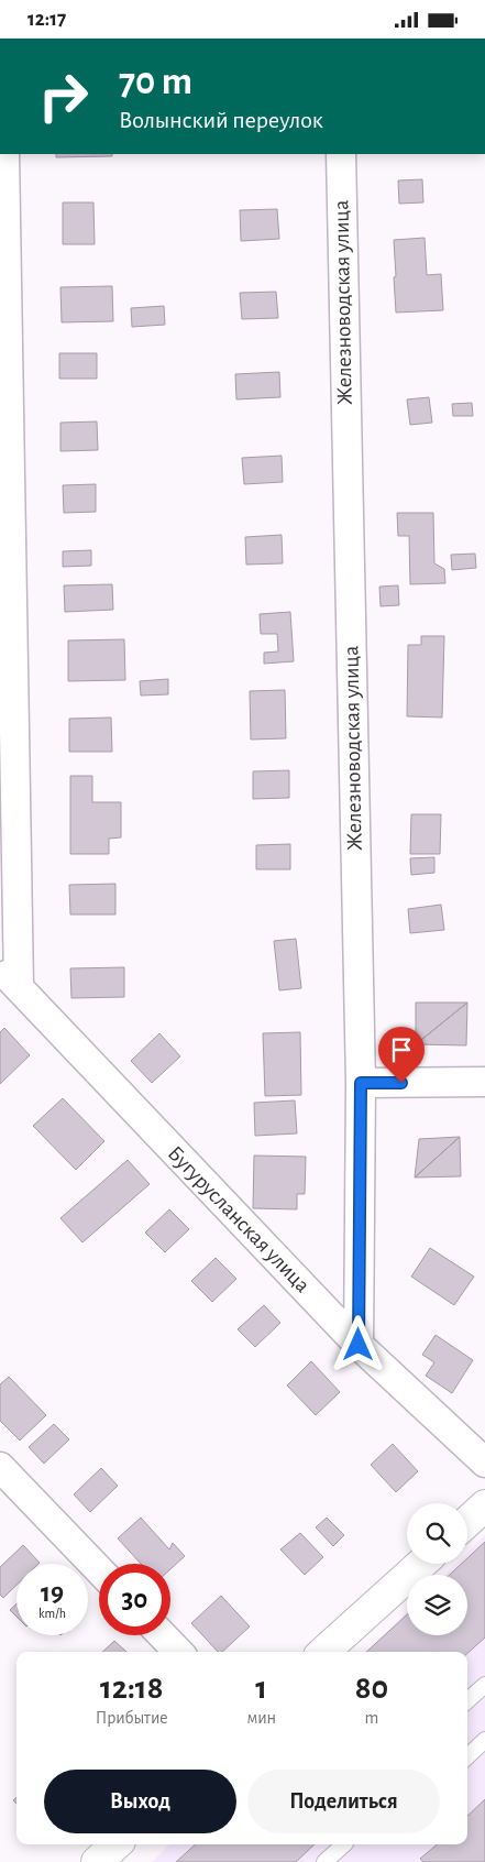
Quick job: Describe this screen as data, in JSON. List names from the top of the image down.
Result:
{
  "streets": {
    "street": ["Железноводская улица", "Бугурусланская улица"]
  },
  "crossings": [
    ["Железноводская улица", "Бугурусланская улица"]
  ],
  "page": {
    "status": "12:17",
    "turn": ["70 m", "Волынский переулок"],
    "speed": "19 km/h",
    "limit": "30",
    "eta": [
      "12:18",
      "Прибытие",
      "1",
      "мин",
      "80",
      "m"
    ],
    "buttons": ["Выход", "Поделиться"]
  }
}
